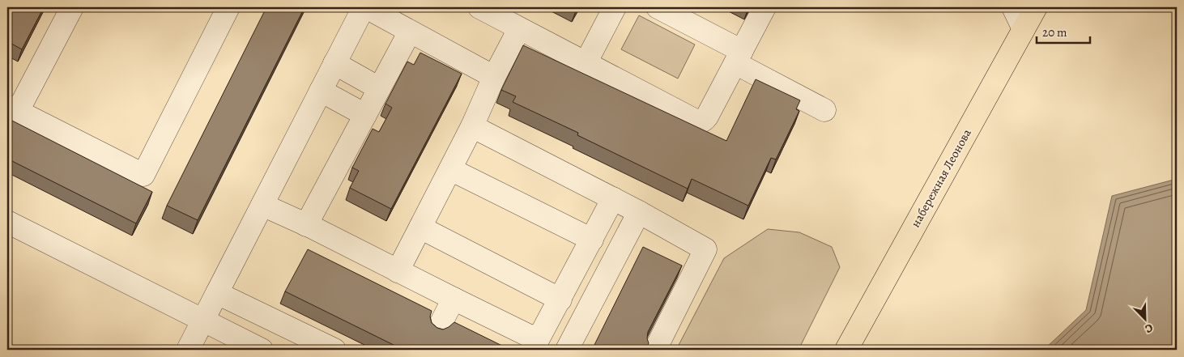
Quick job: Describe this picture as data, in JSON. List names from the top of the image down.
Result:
{
  "streets": {
    "main road": ["набережная Леонова"]
  },
  "scale_bar": "20 m",
  "north": "bottom right"
}
